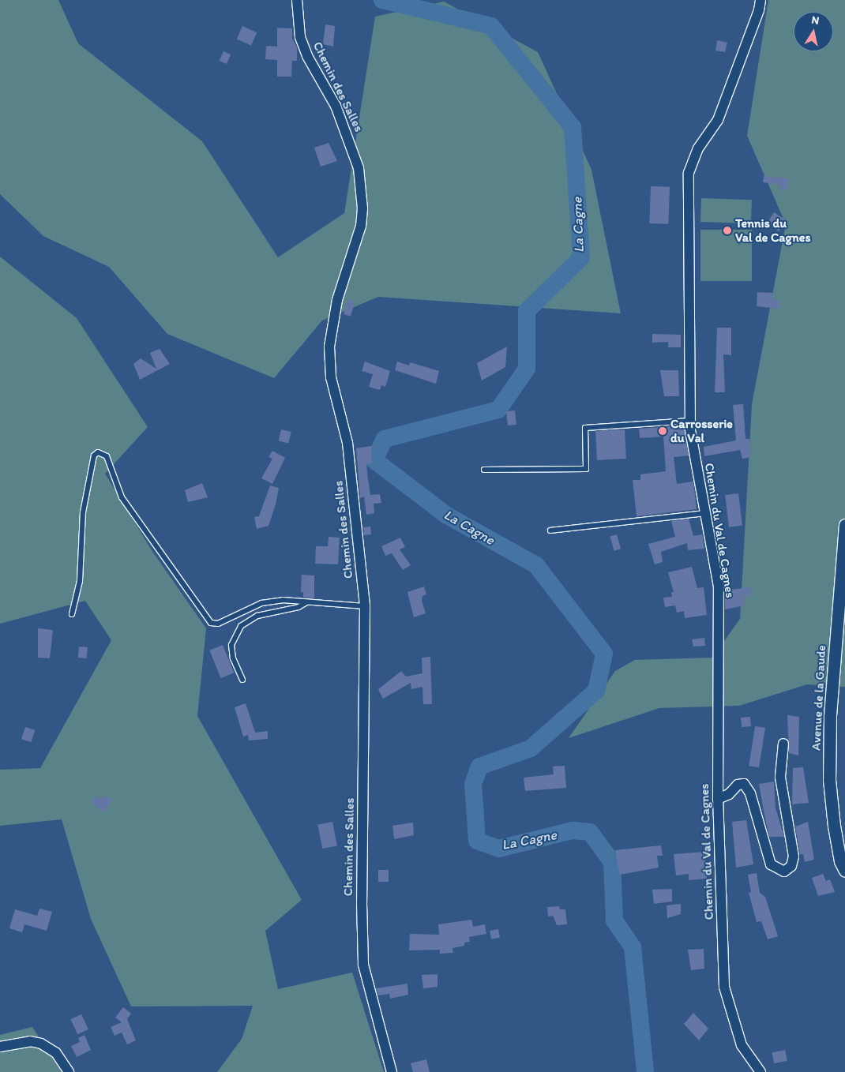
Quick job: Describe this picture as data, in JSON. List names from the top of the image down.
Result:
{
  "streets": {
    "street": ["Chemin des Salles", "Chemin du Val de Cagnes", "Avenue de la Gaude"]
  },
  "water": ["La Cagne"],
  "places": ["Tennis du Val de Cagnes", "Carrosserie du Val"],
  "north": "top"
}
